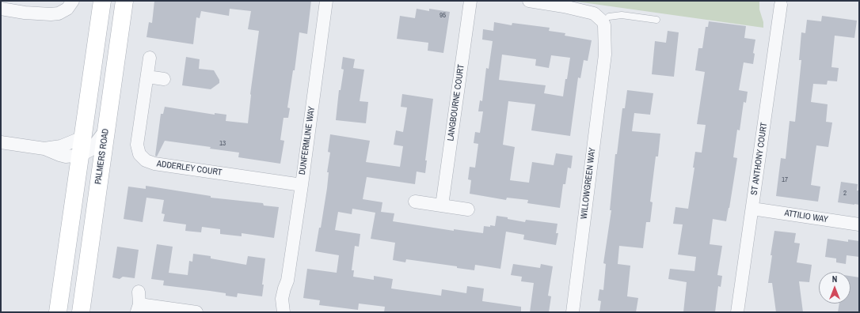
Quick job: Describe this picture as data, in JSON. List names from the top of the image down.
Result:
{
  "streets": {
    "main road": ["PALMERS ROAD"],
    "street": [
      "LANGBOURNE COURT",
      "DUNFERMLINE WAY",
      "ST ANTHONY COURT",
      "ADDERLEY COURT",
      "WILLOWGREEN WAY",
      "ATTILIO WAY"
    ]
  },
  "crossings": [
    ["DUNFERMLINE WAY", "ADDERLEY COURT"],
    ["ST ANTHONY COURT", "ATTILIO WAY"]
  ],
  "house_numbers": [
    "95",
    "13",
    "17",
    "2"
  ],
  "north": "top"
}
